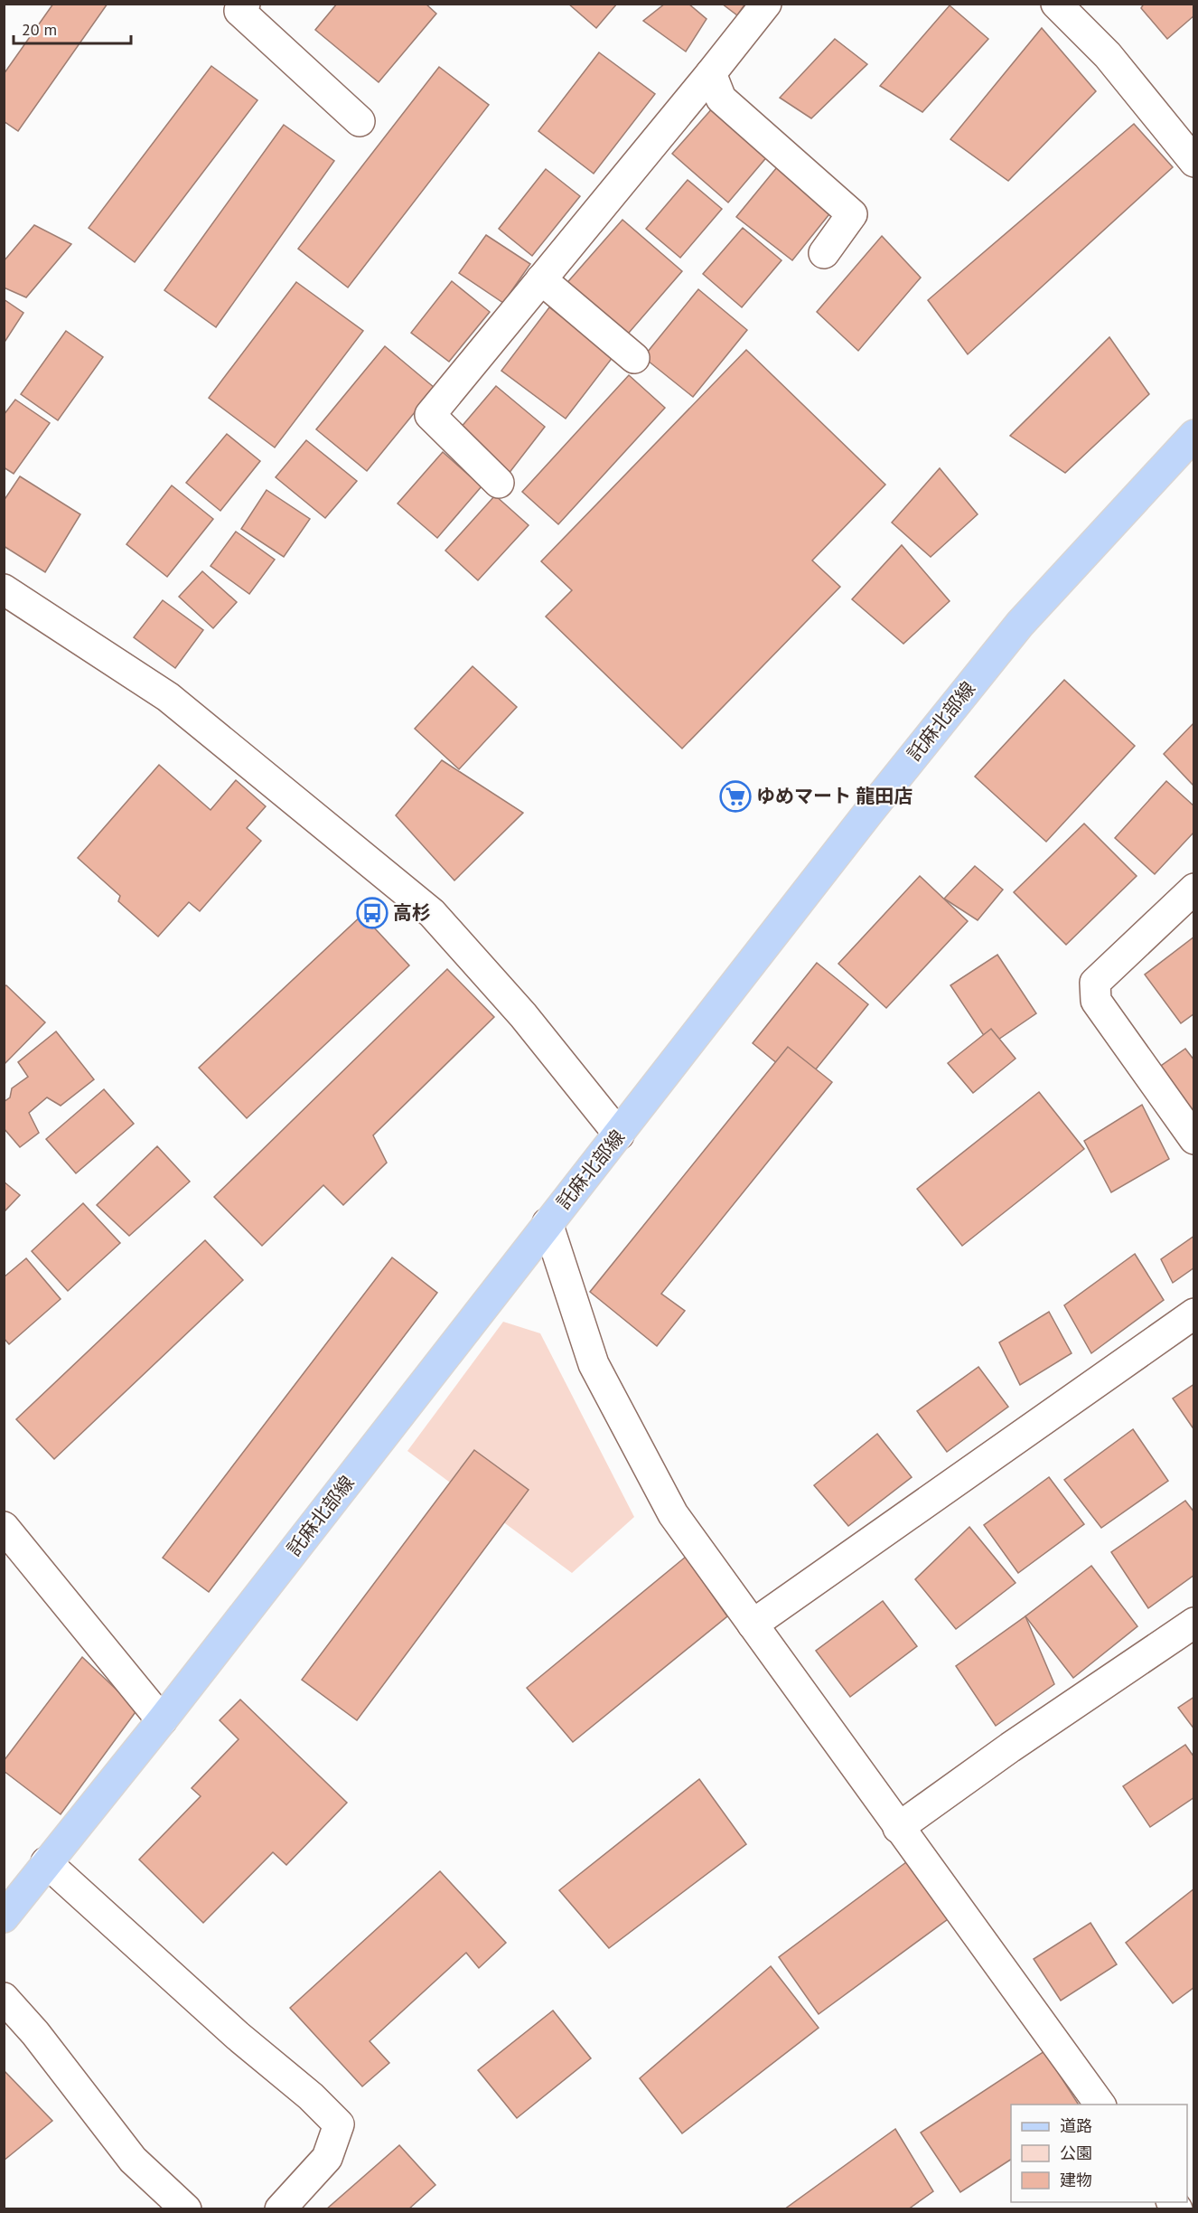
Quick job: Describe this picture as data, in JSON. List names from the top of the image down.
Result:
{
  "streets": {
    "main road": ["託麻北部線"]
  },
  "places": {
    "supermarket": ["ゆめマート 龍田店"],
    "bus stop": ["高杉"]
  },
  "legend": ["道路", "公園", "建物"],
  "scale_bar": "20 m"
}
